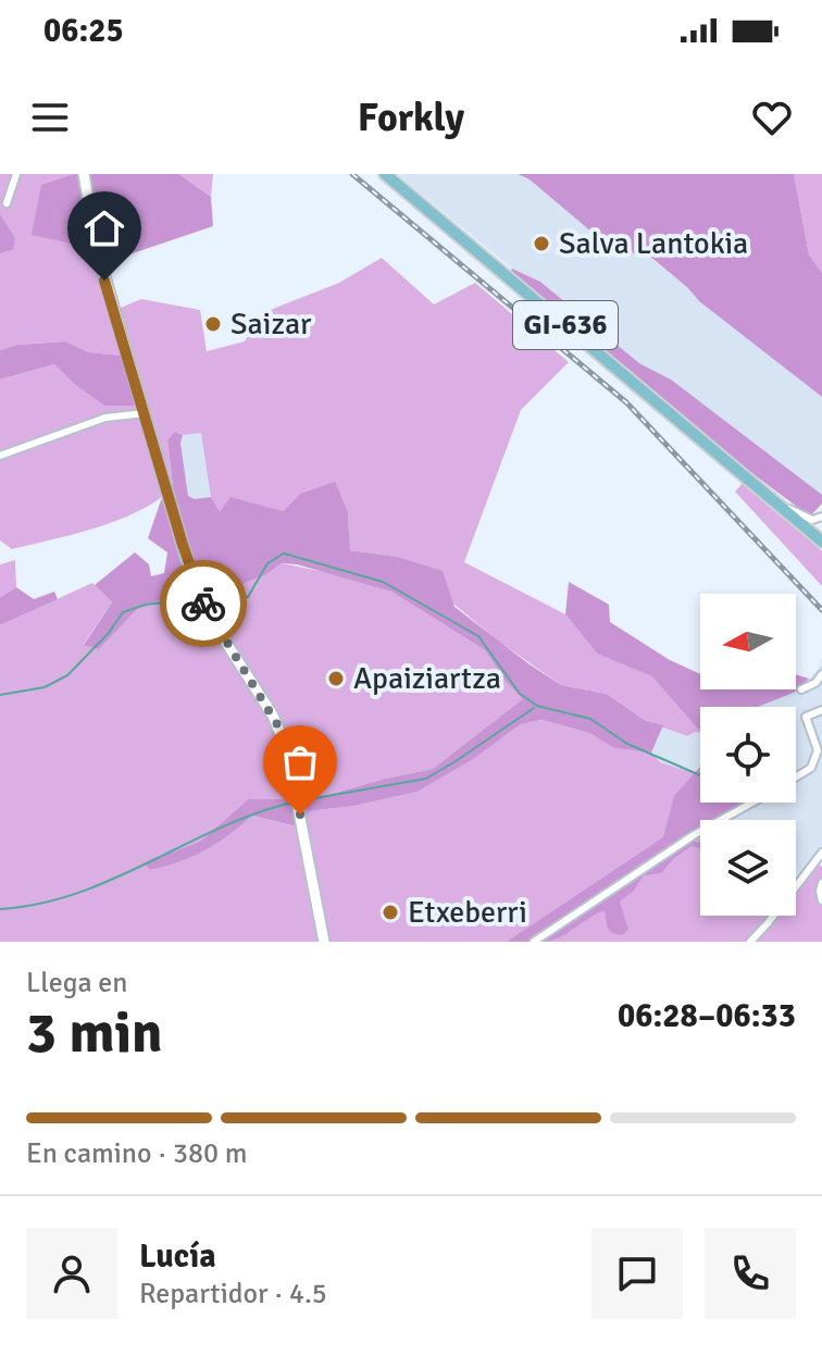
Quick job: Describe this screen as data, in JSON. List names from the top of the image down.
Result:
{
  "streets": {
    "main road": ["GI-636"]
  },
  "places": [
    "Salva Lantokia",
    "Saizar",
    "Apaiziartza",
    "Etxeberri"
  ],
  "north": "left",
  "page": {
    "status": "06:25",
    "header": "Forkly",
    "heading": ["3 min", "Llega en", "06:28–06:33"],
    "panel": ["Lucía", "Repartidor · 4.5"],
    "bar": "En camino · 380 m"
  }
}
